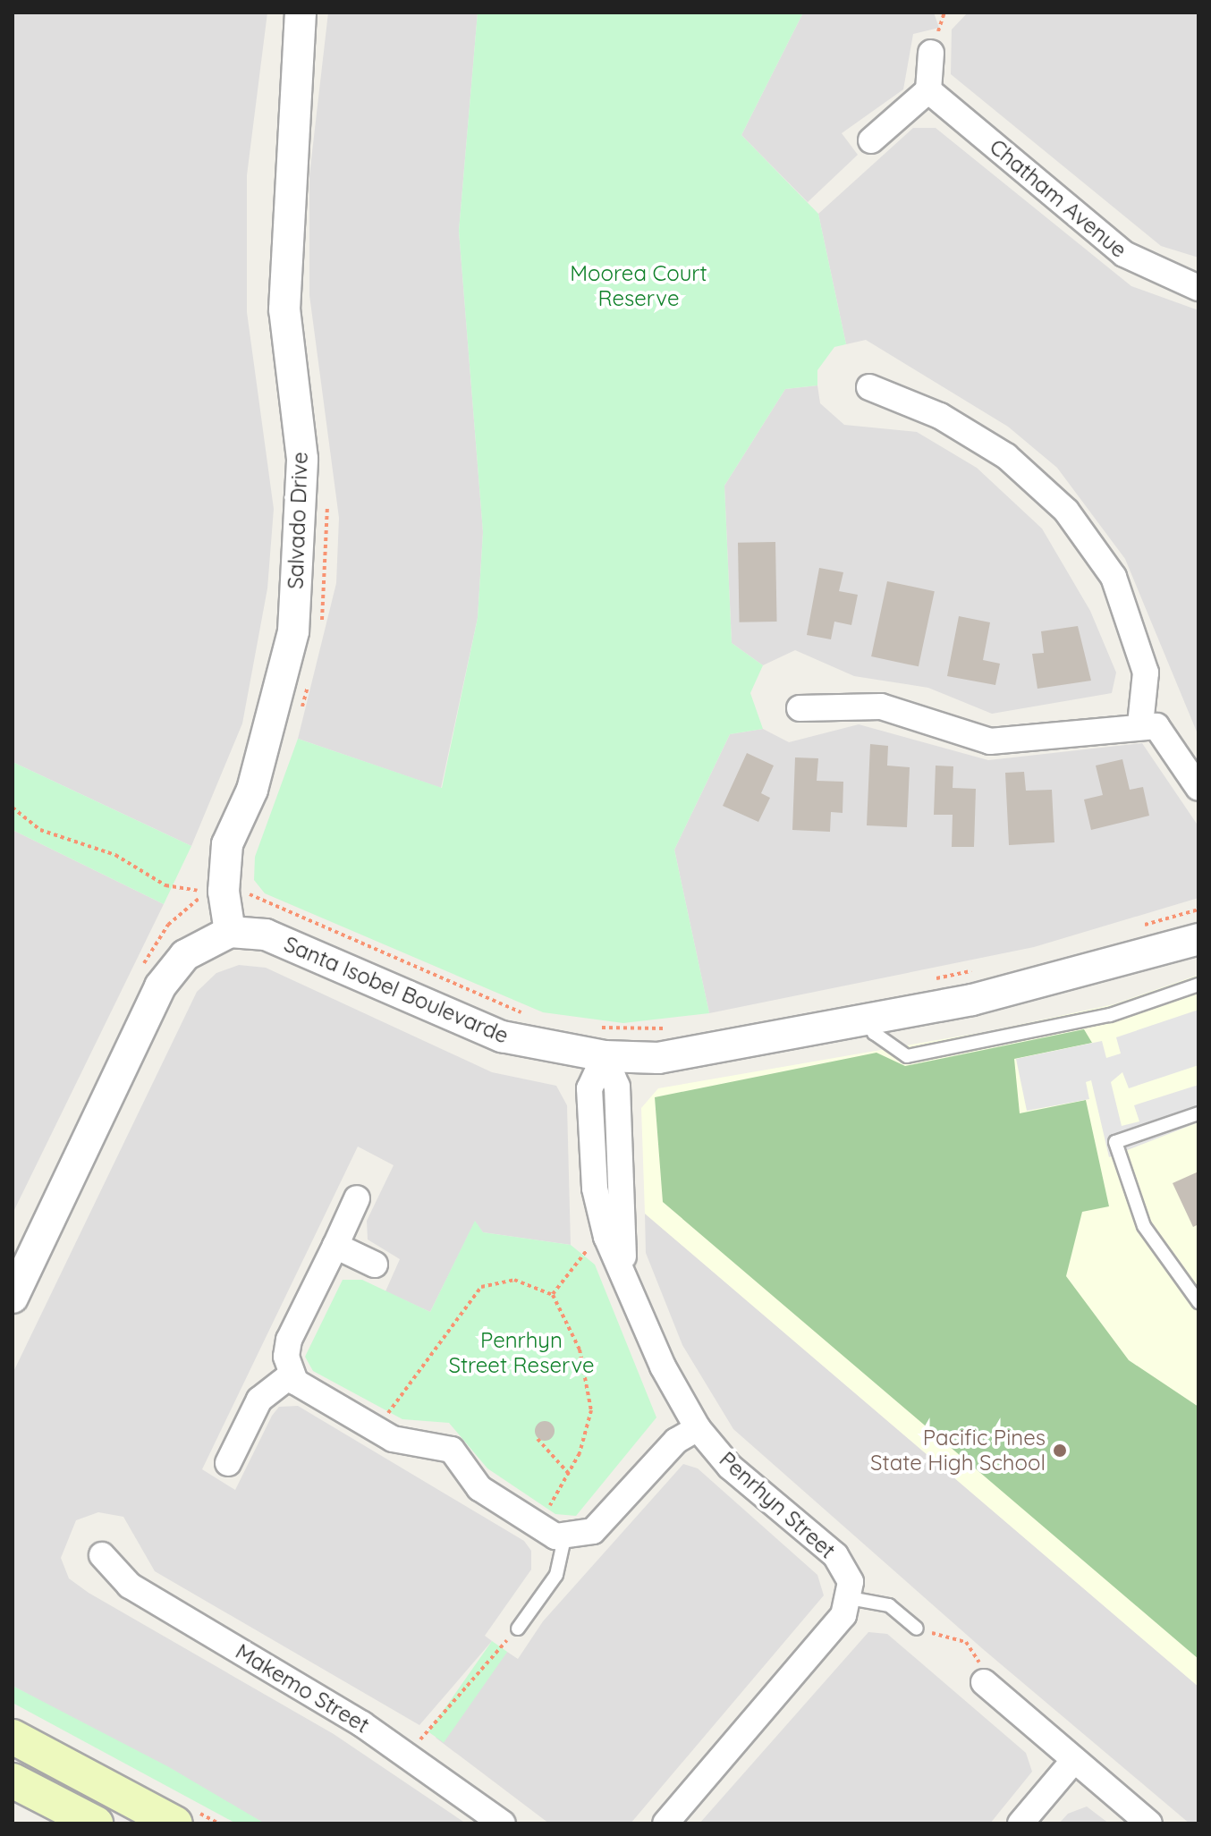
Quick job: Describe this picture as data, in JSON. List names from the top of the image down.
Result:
{
  "streets": {
    "street": [
      "Chatham Avenue",
      "Salvado Drive",
      "Santa Isobel Boulevarde",
      "Penrhyn Street",
      "Makemo Street"
    ]
  },
  "crossings": [
    ["Salvado Drive", "Santa Isobel Boulevarde"],
    ["Santa Isobel Boulevarde", "Penrhyn Street"]
  ],
  "parks": ["Moorea Court Reserve", "Penrhyn Street Reserve"],
  "places": ["Pacific Pines State High School"]
}
